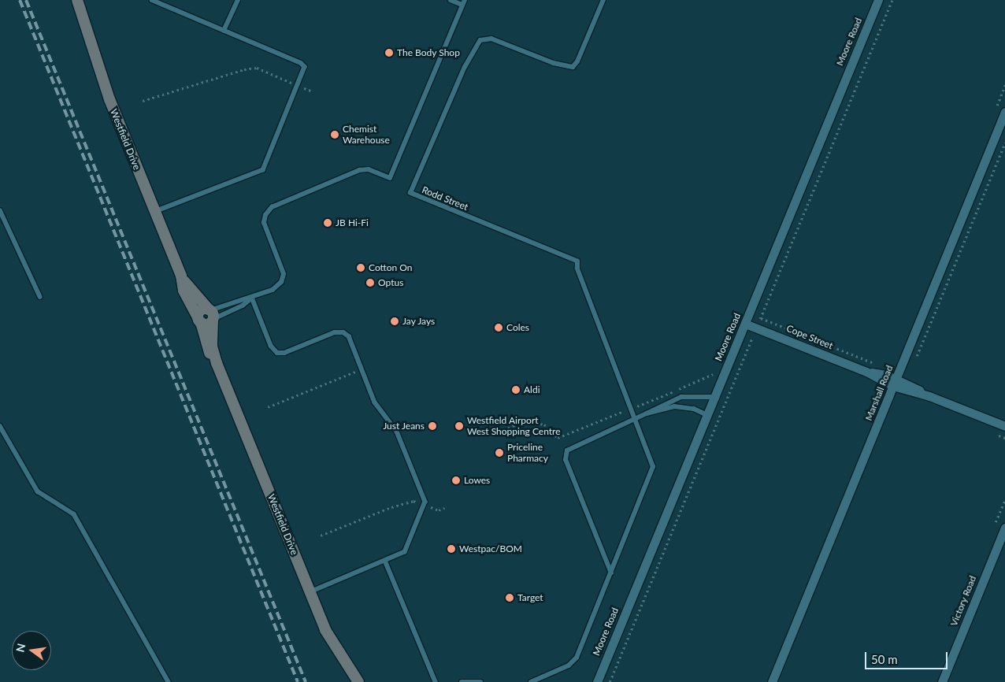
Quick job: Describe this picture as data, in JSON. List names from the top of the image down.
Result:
{
  "streets": {
    "main road": ["Westfield Drive"],
    "street": [
      "Moore Road",
      "Cope Street",
      "Marshall Road",
      "Victory Road"
    ],
    "lane": ["Rodd Street"]
  },
  "crossings": [
    ["Moore Road", "Cope Street"],
    ["Cope Street", "Marshall Road"]
  ],
  "places": [
    "The Body Shop",
    "Chemist Warehouse",
    "JB Hi-Fi",
    "Cotton On",
    "Optus",
    "Jay Jays",
    "Coles",
    "Aldi",
    "Just Jeans",
    "Westfield Airport West Shopping Centre",
    "Priceline Pharmacy",
    "Lowes",
    "Westpac/BOM",
    "Target"
  ],
  "scale_bar": "50 m",
  "north": "left"
}
